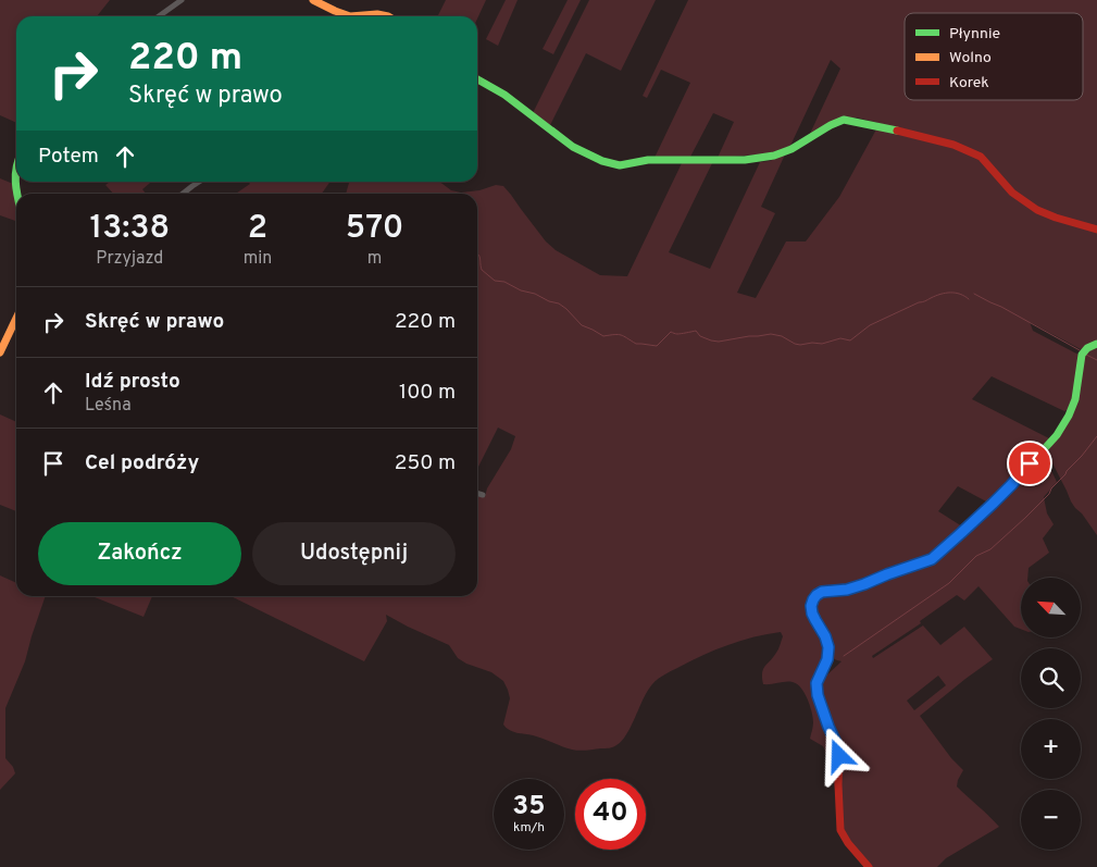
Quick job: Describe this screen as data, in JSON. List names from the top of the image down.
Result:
{
  "legend": ["Płynnie", "Wolno", "Korek"],
  "north": "top left",
  "page": {
    "turn": ["220 m", "Skręć w prawo"],
    "then": "Potem",
    "eta": [
      "13:38",
      "Przyjazd",
      "2",
      "min",
      "570",
      "m"
    ],
    "list": [
      {
        "name": "Skręć w prawo",
        "value": "220 m"
      },
      {
        "name": "Idź prosto",
        "note": "Leśna",
        "value": "100 m"
      },
      {
        "name": "Cel podróży",
        "value": "250 m"
      }
    ],
    "buttons": ["Zakończ", "Udostępnij"],
    "map_buttons": ["+", "−"],
    "speed": "35 km/h",
    "limit": "40"
  }
}
